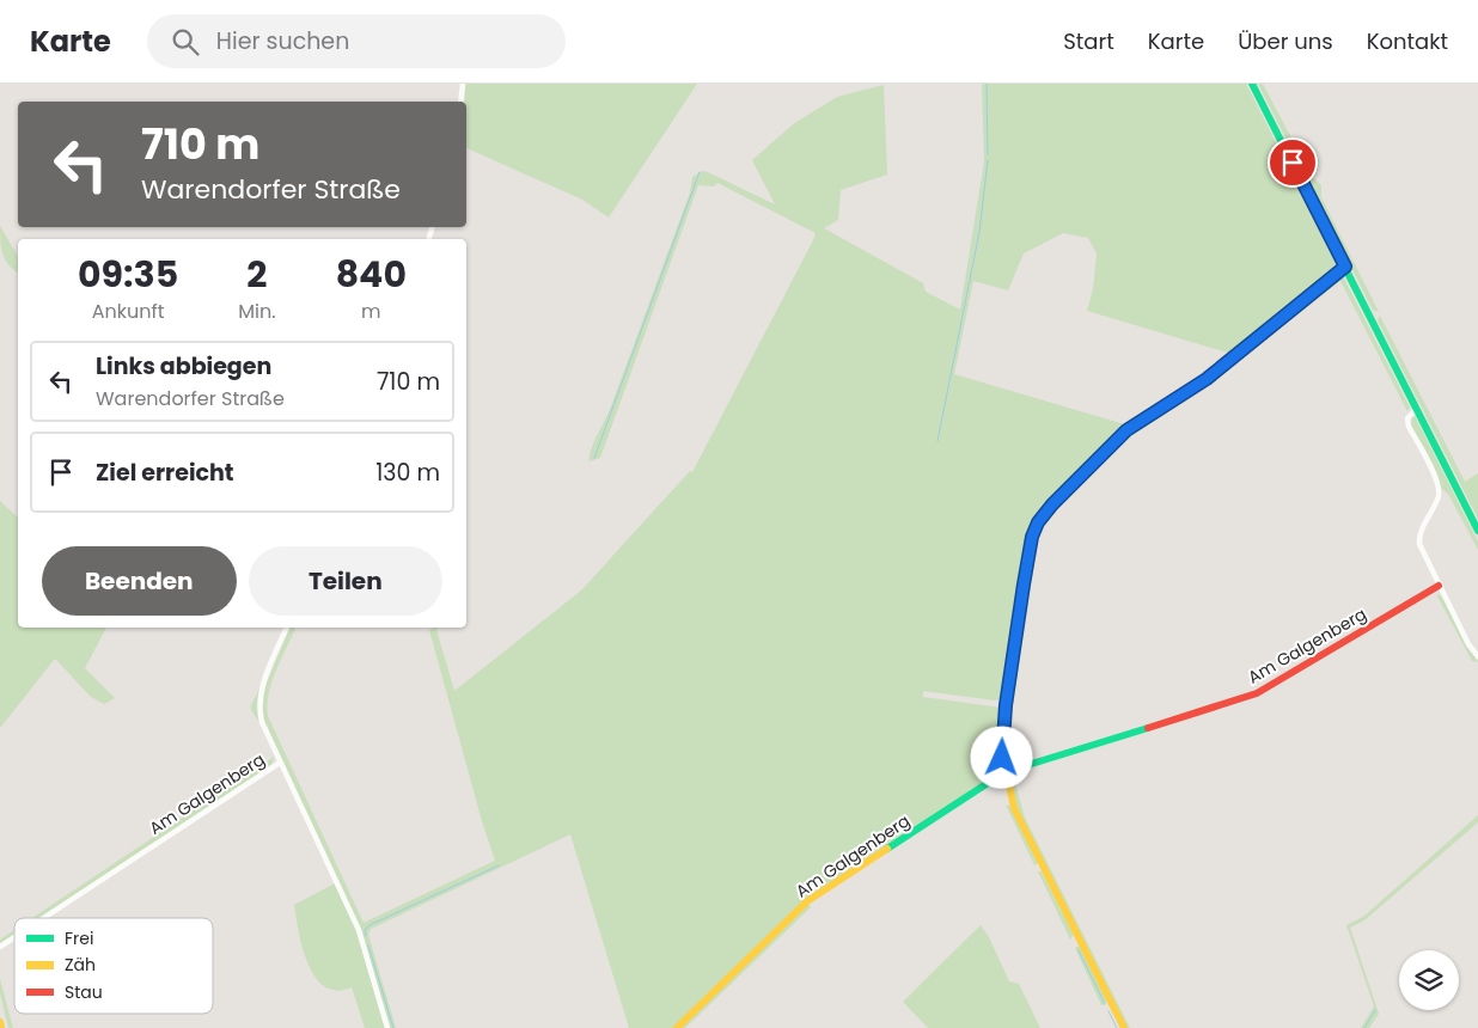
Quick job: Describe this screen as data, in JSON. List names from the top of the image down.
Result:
{
  "streets": {
    "street": ["Am Galgenberg"]
  },
  "legend": ["Frei", "Zäh", "Stau"],
  "page": {
    "header": "Karte",
    "search": "Hier suchen",
    "nav": [
      "Start",
      "Karte",
      "Über uns",
      "Kontakt"
    ],
    "turn": ["710 m", "Warendorfer Straße"],
    "eta": [
      "09:35",
      "Ankunft",
      "2",
      "Min.",
      "840",
      "m"
    ],
    "list": [
      {
        "name": "Links abbiegen",
        "note": "Warendorfer Straße",
        "value": "710 m"
      },
      {
        "name": "Ziel erreicht",
        "value": "130 m"
      }
    ],
    "buttons": ["Beenden", "Teilen"]
  }
}
